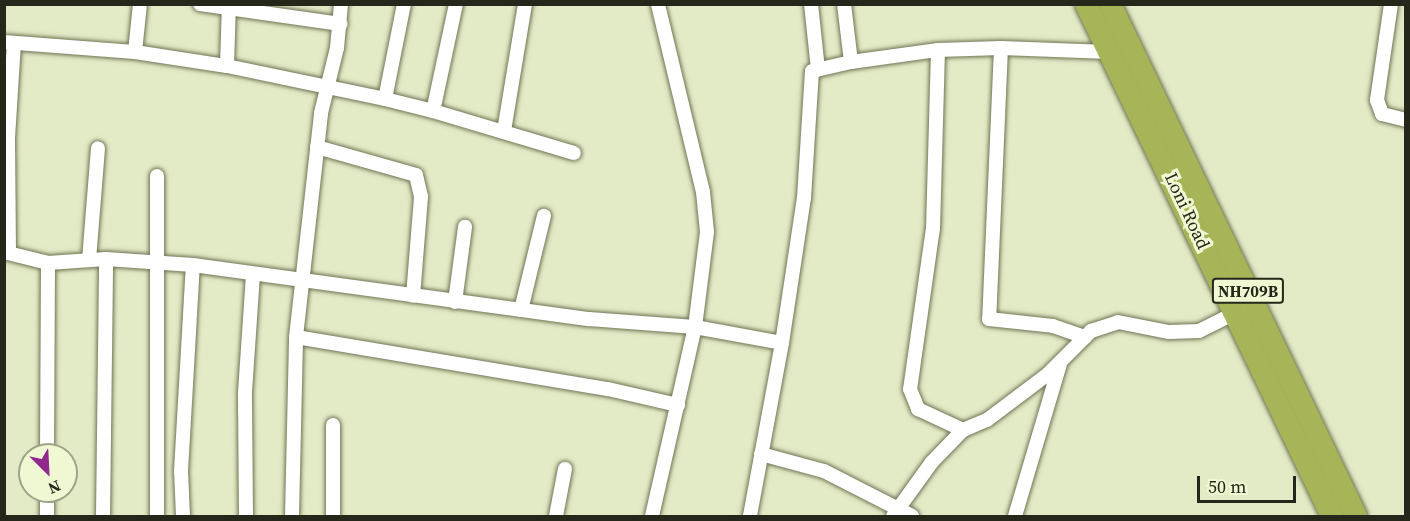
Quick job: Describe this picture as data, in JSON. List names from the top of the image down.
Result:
{
  "streets": {
    "highway": ["Loni Road", "NH709B"]
  },
  "scale_bar": "50 m",
  "north": "bottom right"
}
